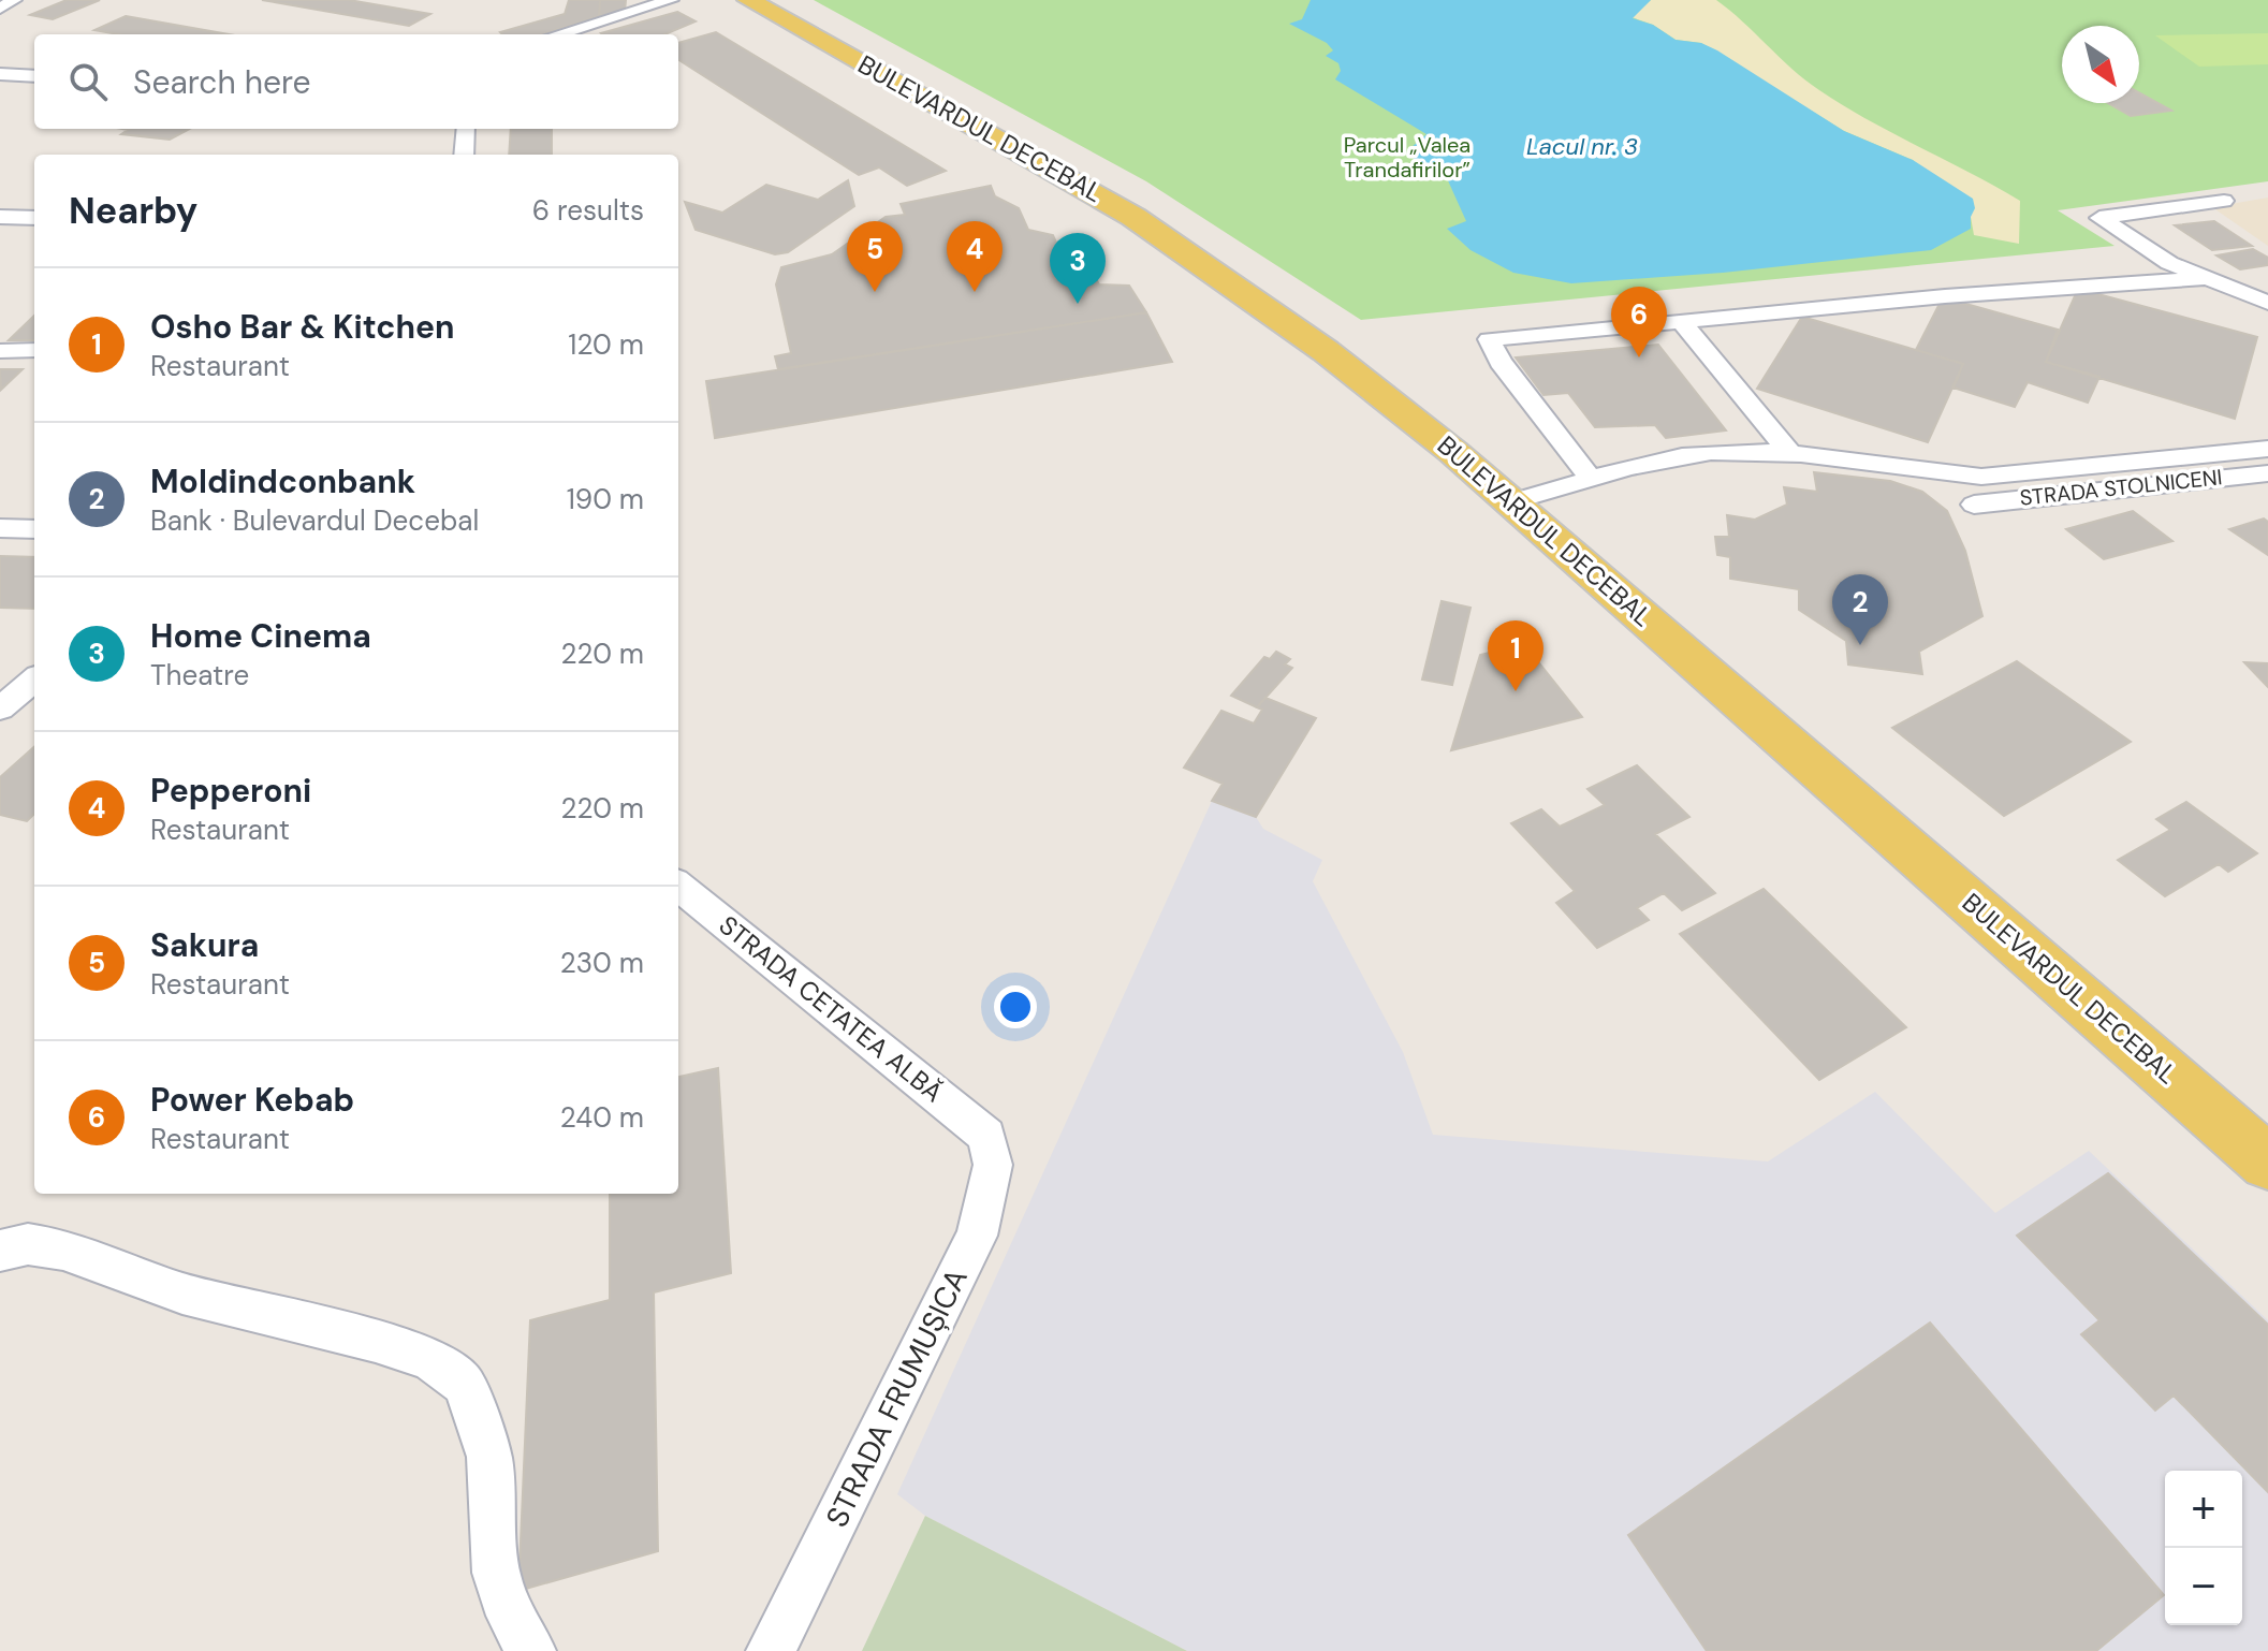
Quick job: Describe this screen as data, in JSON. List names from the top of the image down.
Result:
{
  "streets": {
    "main road": ["BULEVARDUL DECEBAL"],
    "street": ["STRADA STOLNICENI", "STRADA CETATEA ALBĂ", "STRADA FRUMUȘICA"]
  },
  "crossings": [
    ["STRADA CETATEA ALBĂ", "STRADA FRUMUȘICA"]
  ],
  "water": ["Lacul nr. 3"],
  "parks": ["Parcul „Valea Trandafirilor”"],
  "north": "bottom right",
  "page": {
    "search": "Search here",
    "heading": ["Nearby", "6 results"],
    "pins": [
      "4",
      "5",
      "3",
      "6",
      "2",
      "1"
    ],
    "list": [
      {
        "mark": "1",
        "name": "Osho Bar & Kitchen",
        "note": "Restaurant",
        "value": "120 m"
      },
      {
        "mark": "2",
        "name": "Moldindconbank",
        "note": "Bank · Bulevardul Decebal",
        "value": "190 m"
      },
      {
        "mark": "3",
        "name": "Home Cinema",
        "note": "Theatre",
        "value": "220 m"
      },
      {
        "mark": "4",
        "name": "Pepperoni",
        "note": "Restaurant",
        "value": "220 m"
      },
      {
        "mark": "5",
        "name": "Sakura",
        "note": "Restaurant",
        "value": "230 m"
      },
      {
        "mark": "6",
        "name": "Power Kebab",
        "note": "Restaurant",
        "value": "240 m"
      }
    ],
    "map_buttons": ["+", "−"]
  }
}
